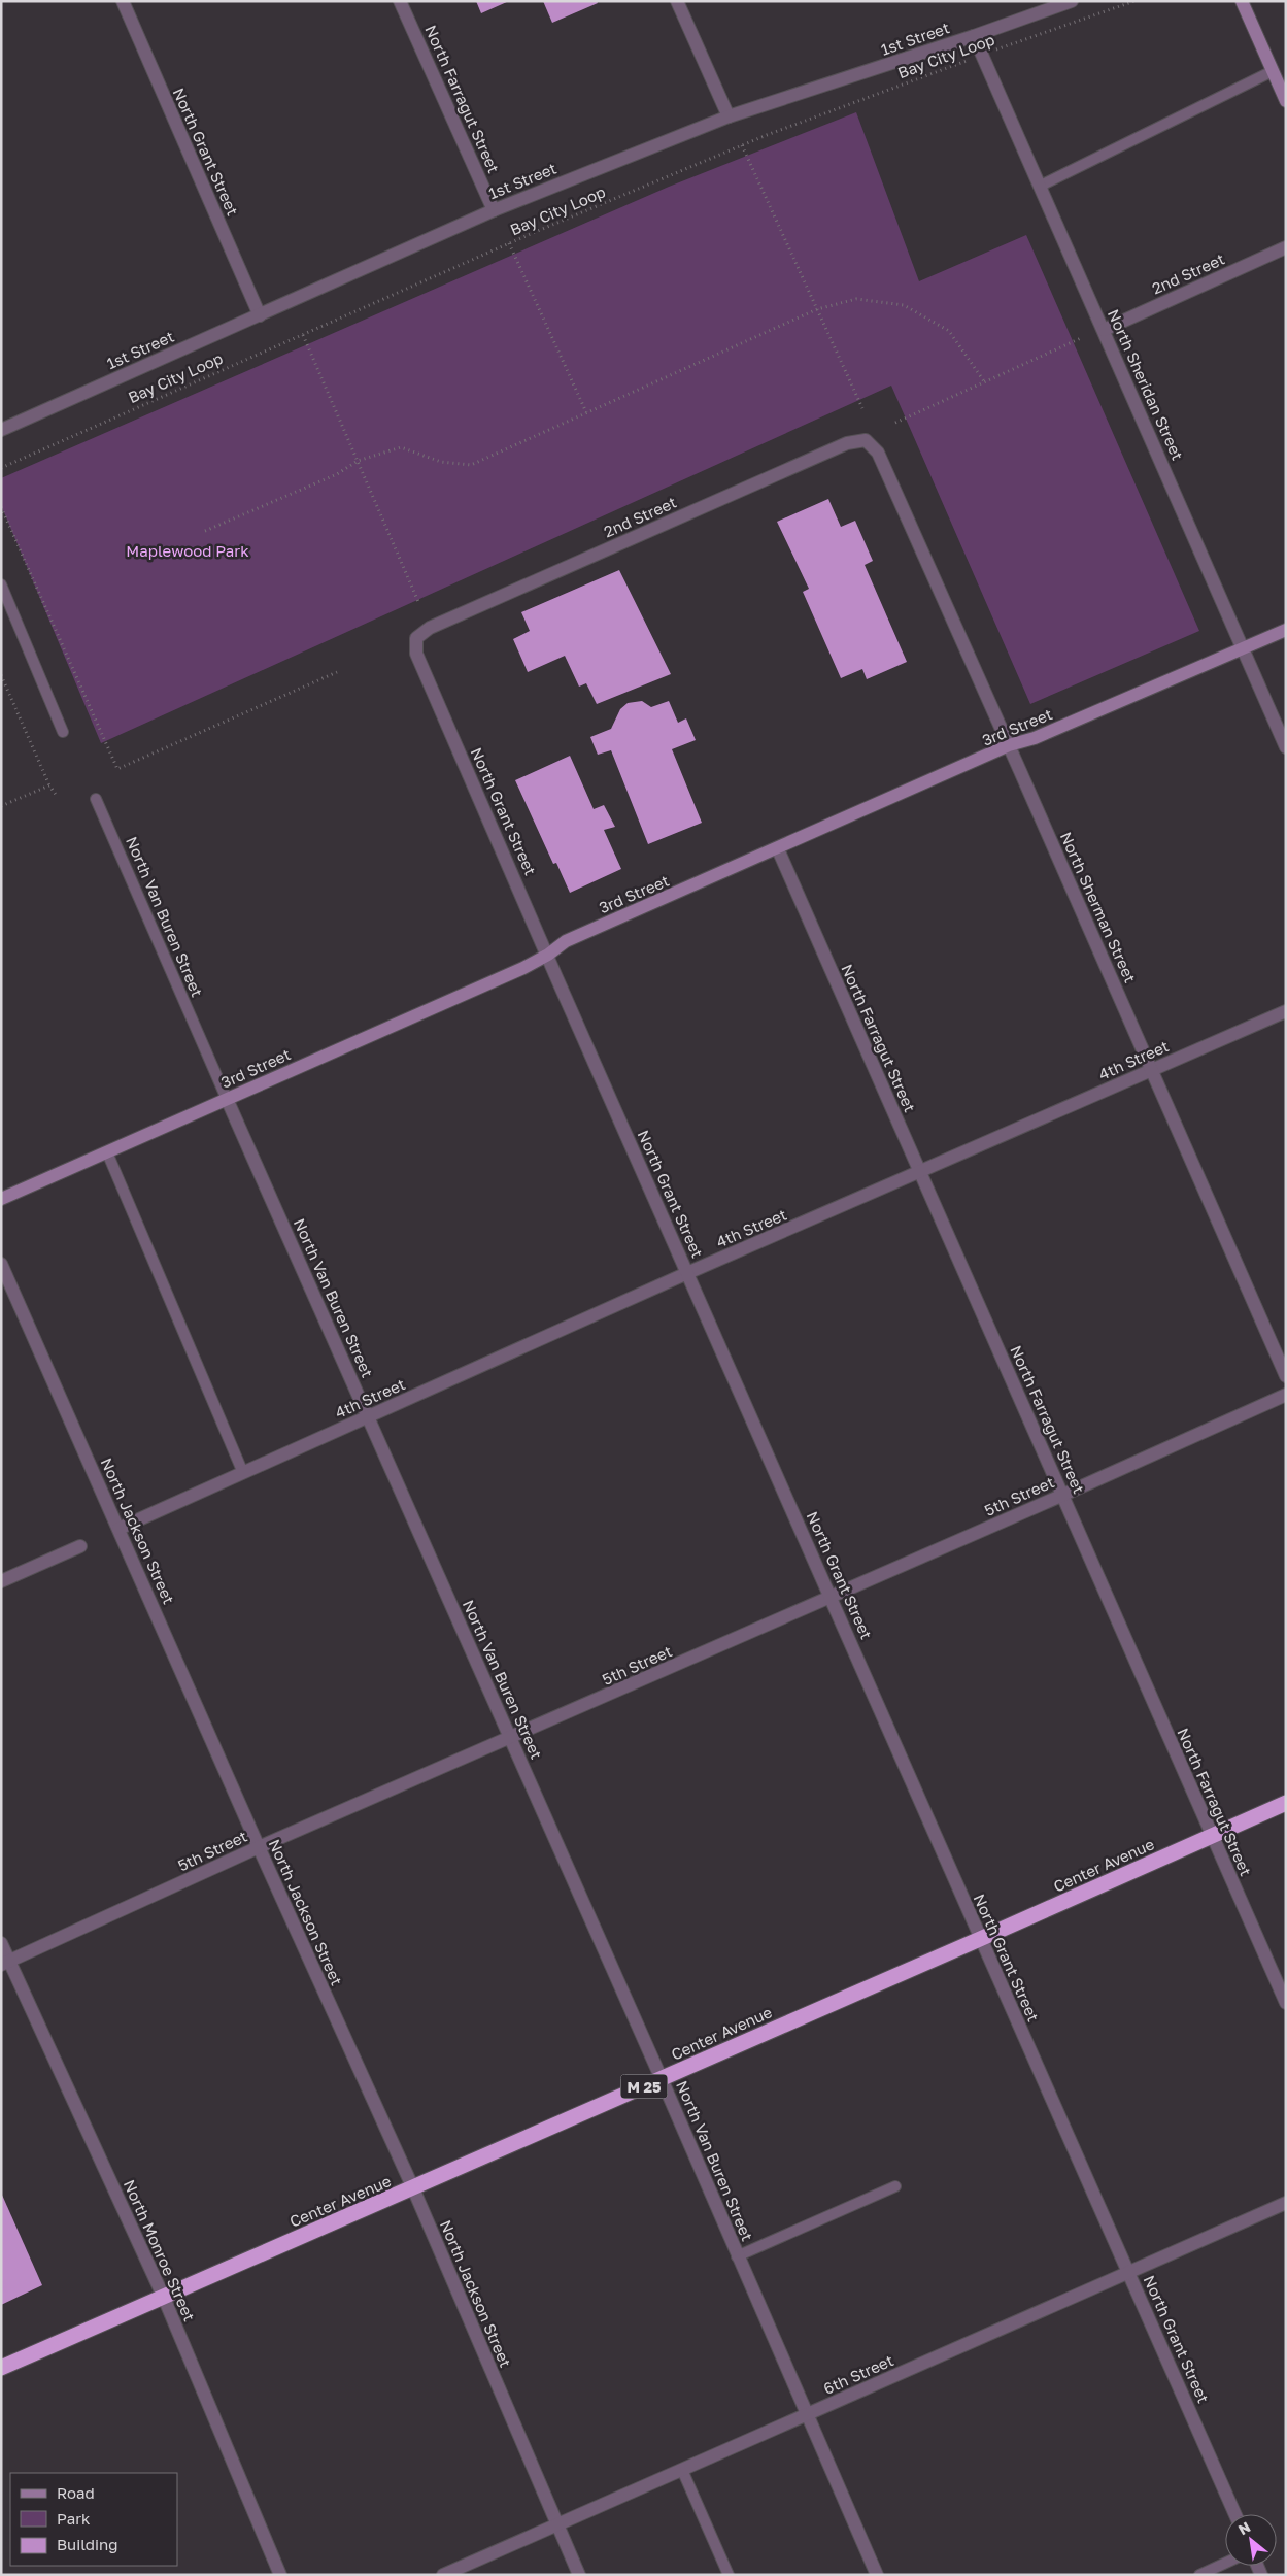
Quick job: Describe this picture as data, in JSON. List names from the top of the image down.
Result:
{
  "streets": {
    "highway": ["Center Avenue", "M 25"],
    "street": [
      "1st Street",
      "North Farragut Street",
      "North Grant Street",
      "2nd Street",
      "North Sheridan Street",
      "3rd Street",
      "North Sherman Street",
      "North Van Buren Street",
      "4th Street",
      "5th Street",
      "North Jackson Street",
      "North Monroe Street",
      "6th Street"
    ],
    "path": ["Bay City Loop"]
  },
  "crossings": [
    ["1st Street", "North Farragut Street"],
    ["1st Street", "North Grant Street"],
    ["1st Street", "North Sheridan Street"],
    ["Bay City Loop", "North Sheridan Street"],
    ["North Farragut Street", "3rd Street"],
    ["North Farragut Street", "4th Street"],
    ["North Farragut Street", "5th Street"],
    ["North Farragut Street", "Center Avenue"],
    ["North Grant Street", "2nd Street"],
    ["North Grant Street", "3rd Street"],
    ["North Grant Street", "4th Street"],
    ["North Grant Street", "5th Street"],
    ["North Grant Street", "Center Avenue"],
    ["North Grant Street", "6th Street"],
    ["2nd Street", "North Sheridan Street"],
    ["2nd Street", "North Sherman Street"],
    ["North Sheridan Street", "3rd Street"],
    ["3rd Street", "North Sherman Street"],
    ["3rd Street", "North Van Buren Street"],
    ["North Sherman Street", "4th Street"],
    ["North Van Buren Street", "4th Street"],
    ["North Van Buren Street", "5th Street"],
    ["North Van Buren Street", "Center Avenue"],
    ["North Van Buren Street", "6th Street"],
    ["4th Street", "North Jackson Street"],
    ["5th Street", "North Jackson Street"],
    ["5th Street", "North Monroe Street"],
    ["North Jackson Street", "Center Avenue"],
    ["North Jackson Street", "6th Street"],
    ["Center Avenue", "North Monroe Street"]
  ],
  "parks": ["Maplewood Park"],
  "legend": ["Road", "Park", "Building"],
  "north": "top left"
}
